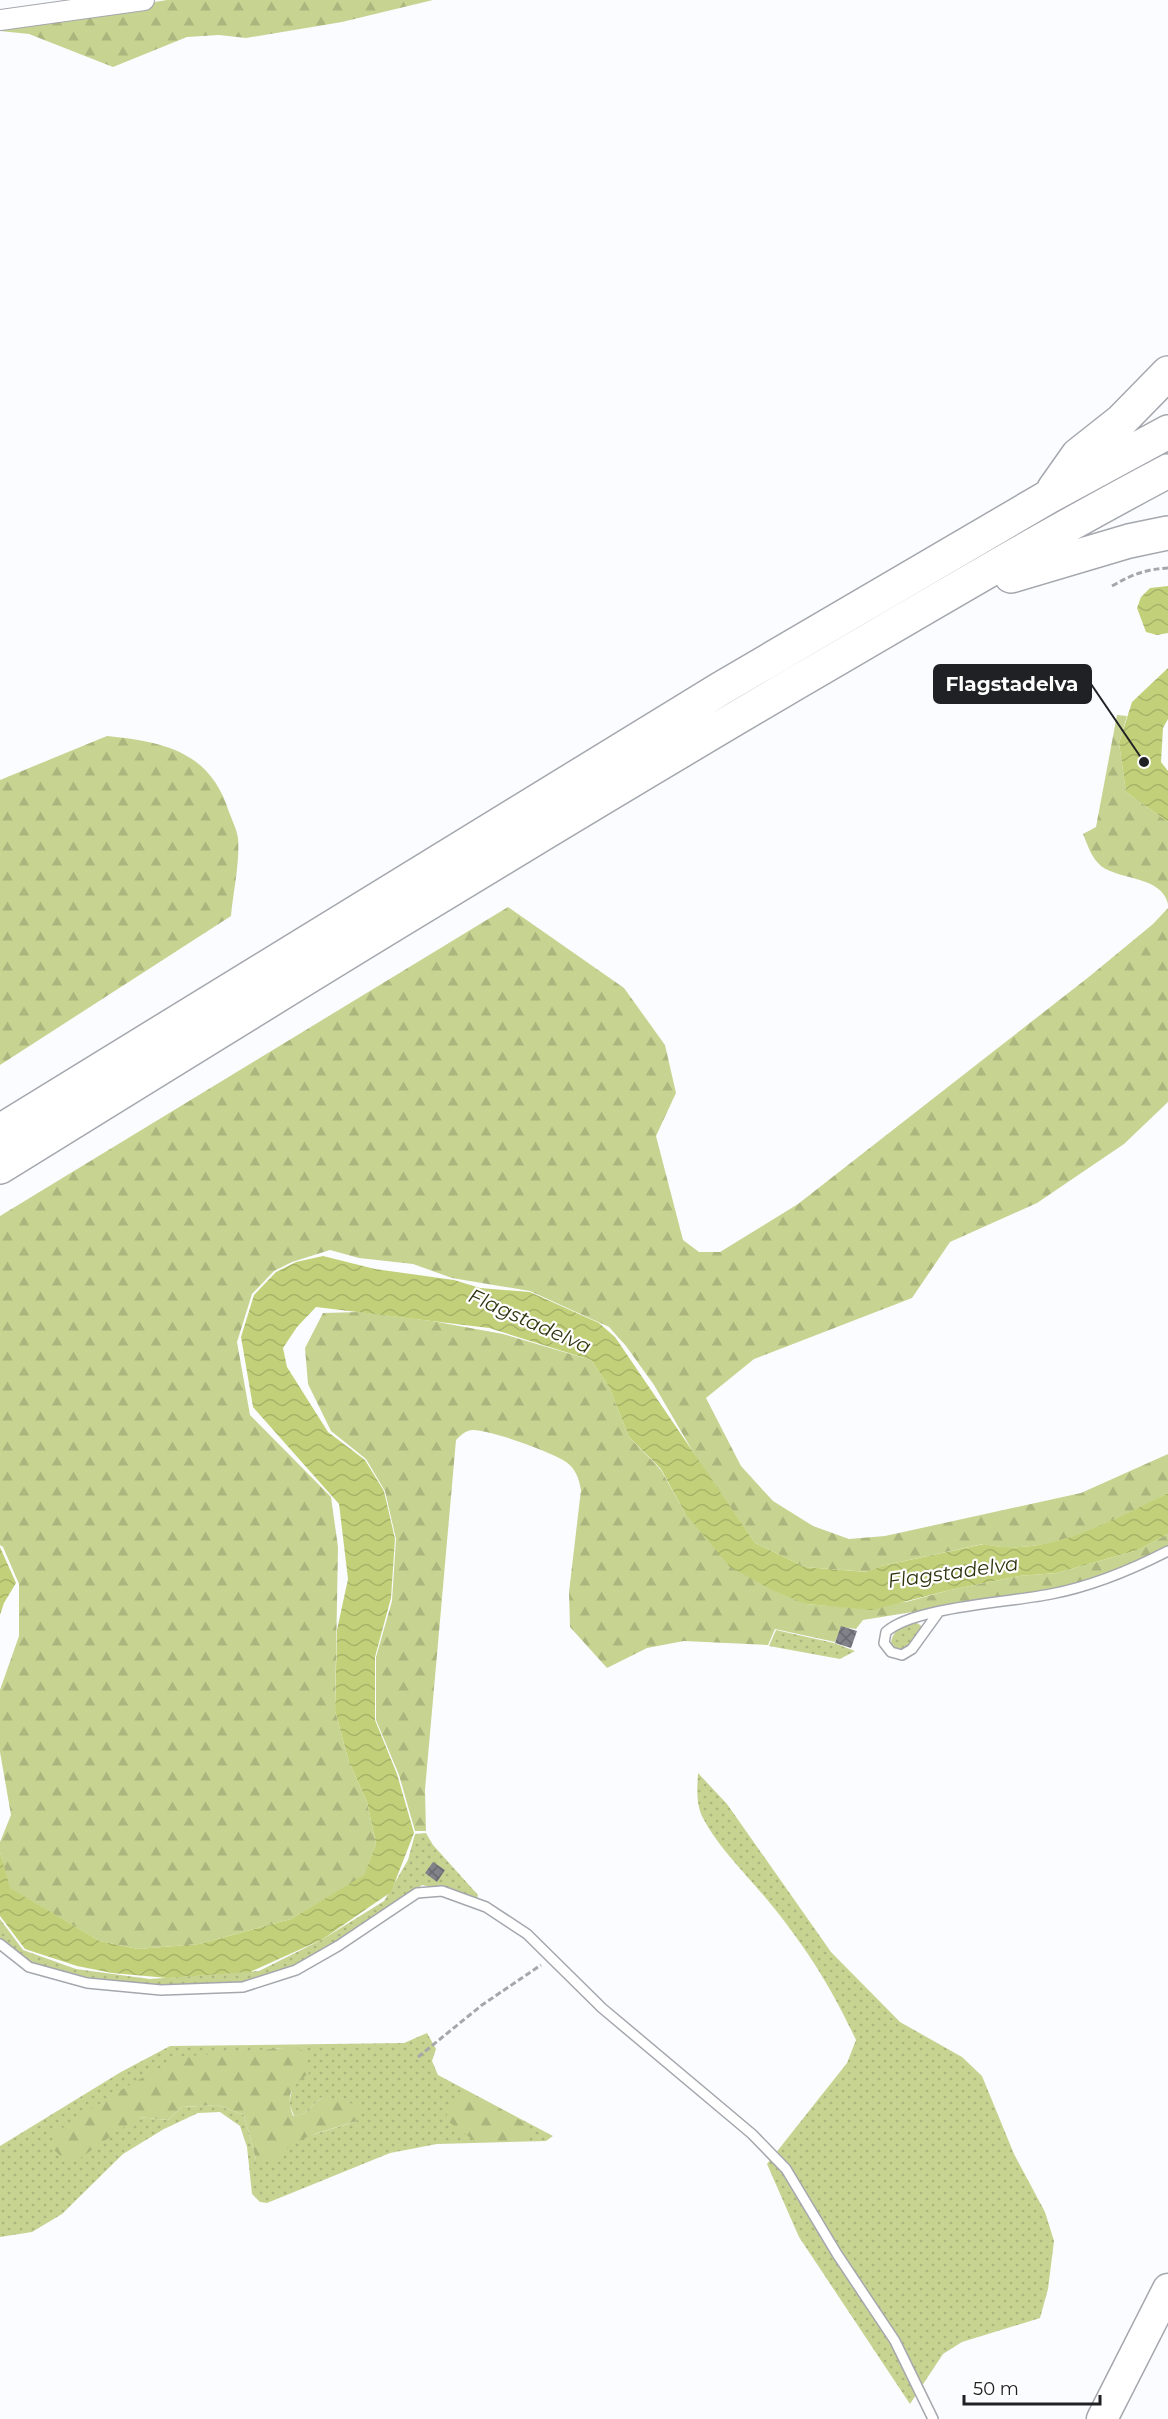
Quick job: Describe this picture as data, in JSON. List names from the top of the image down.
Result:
{
  "water": ["Flagstadelva"],
  "places": ["Flagstadelva"],
  "scale_bar": "50 m"
}
